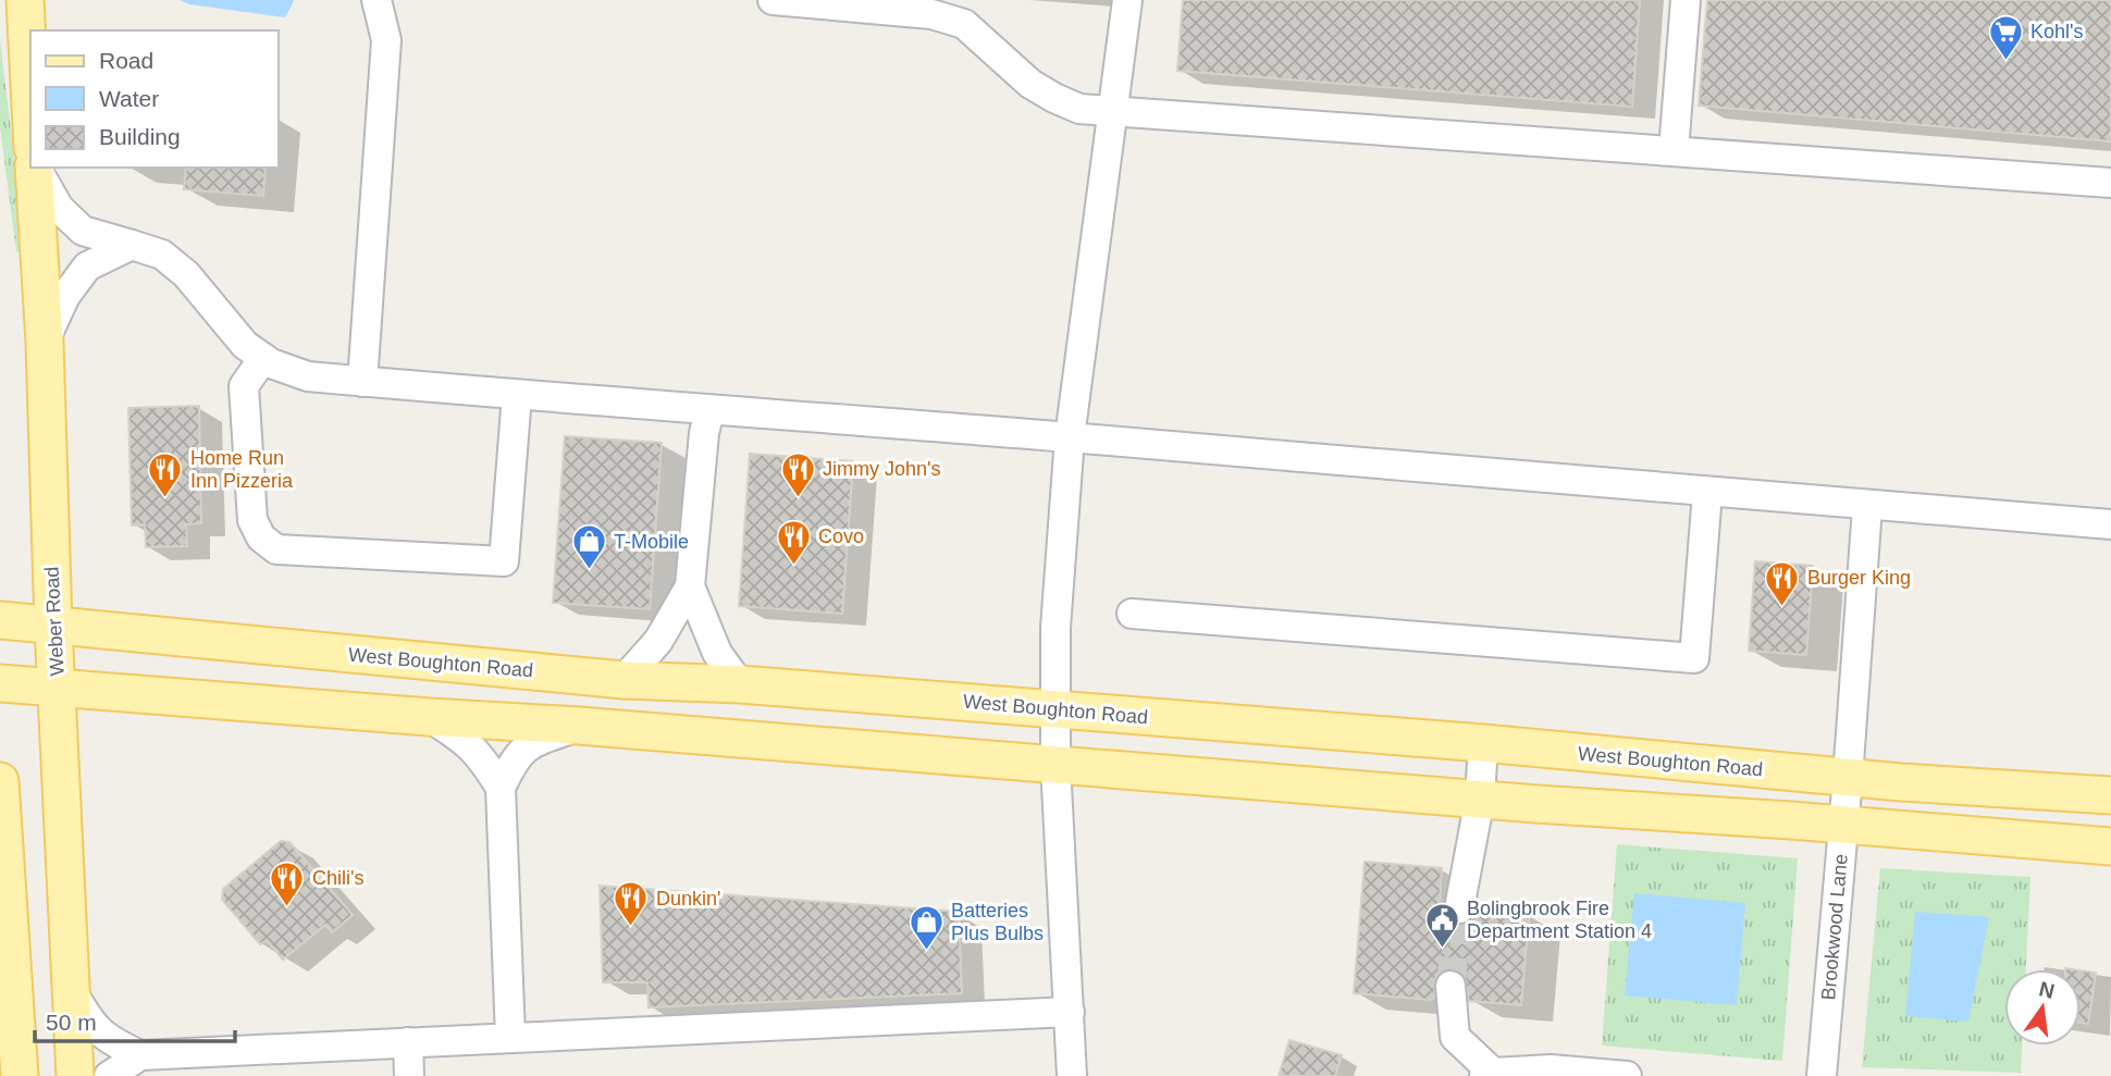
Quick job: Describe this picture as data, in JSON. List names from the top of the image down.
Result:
{
  "streets": {
    "main road": ["Weber Road", "West Boughton Road"],
    "street": ["Brookwood Lane"]
  },
  "crossings": [
    ["Weber Road", "West Boughton Road"],
    ["West Boughton Road", "Brookwood Lane"]
  ],
  "places": {
    "supermarket": ["Kohl's"],
    "restaurant": [
      "Home Run Inn Pizzeria",
      "Jimmy John's",
      "Covo",
      "Burger King",
      "Chili's",
      "Dunkin'"
    ],
    "shop": ["T-Mobile", "Batteries Plus Bulbs"],
    "public building": ["Bolingbrook Fire Department Station 4"]
  },
  "legend": ["Road", "Water", "Building"],
  "scale_bar": "50 m",
  "north": "top"
}
